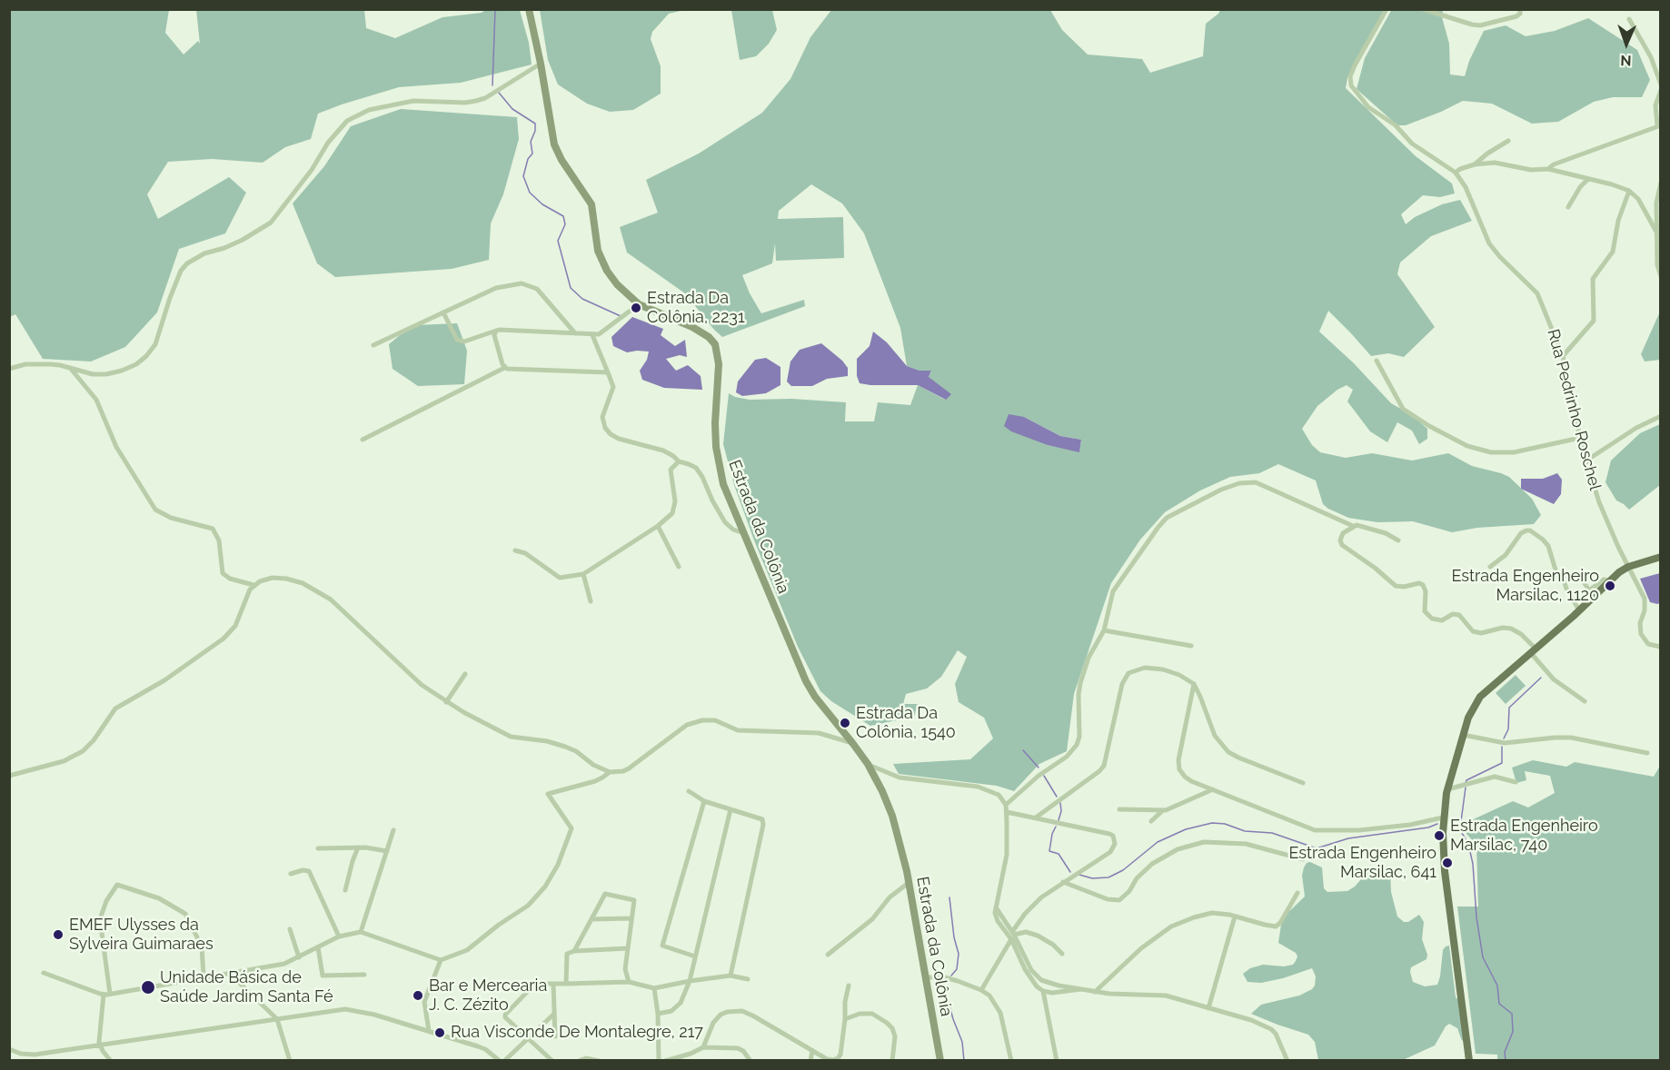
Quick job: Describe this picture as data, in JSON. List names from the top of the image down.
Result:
{
  "streets": {
    "main road": ["Estrada da Colônia"],
    "street": ["Rua Pedrinho Roschel"]
  },
  "places": [
    "Estrada Da Colônia, 2231",
    "Estrada Engenheiro Marsilac, 1120",
    "Estrada Da Colônia, 1540",
    "Estrada Engenheiro Marsilac, 740",
    "Estrada Engenheiro Marsilac, 641",
    "EMEF Ulysses da Sylveira Guimaraes",
    "Unidade Básica de Saúde Jardim Santa Fé",
    "Bar e Mercearia J. C. Zézito",
    "Rua Visconde De Montalegre, 217"
  ],
  "north": "bottom"
}
